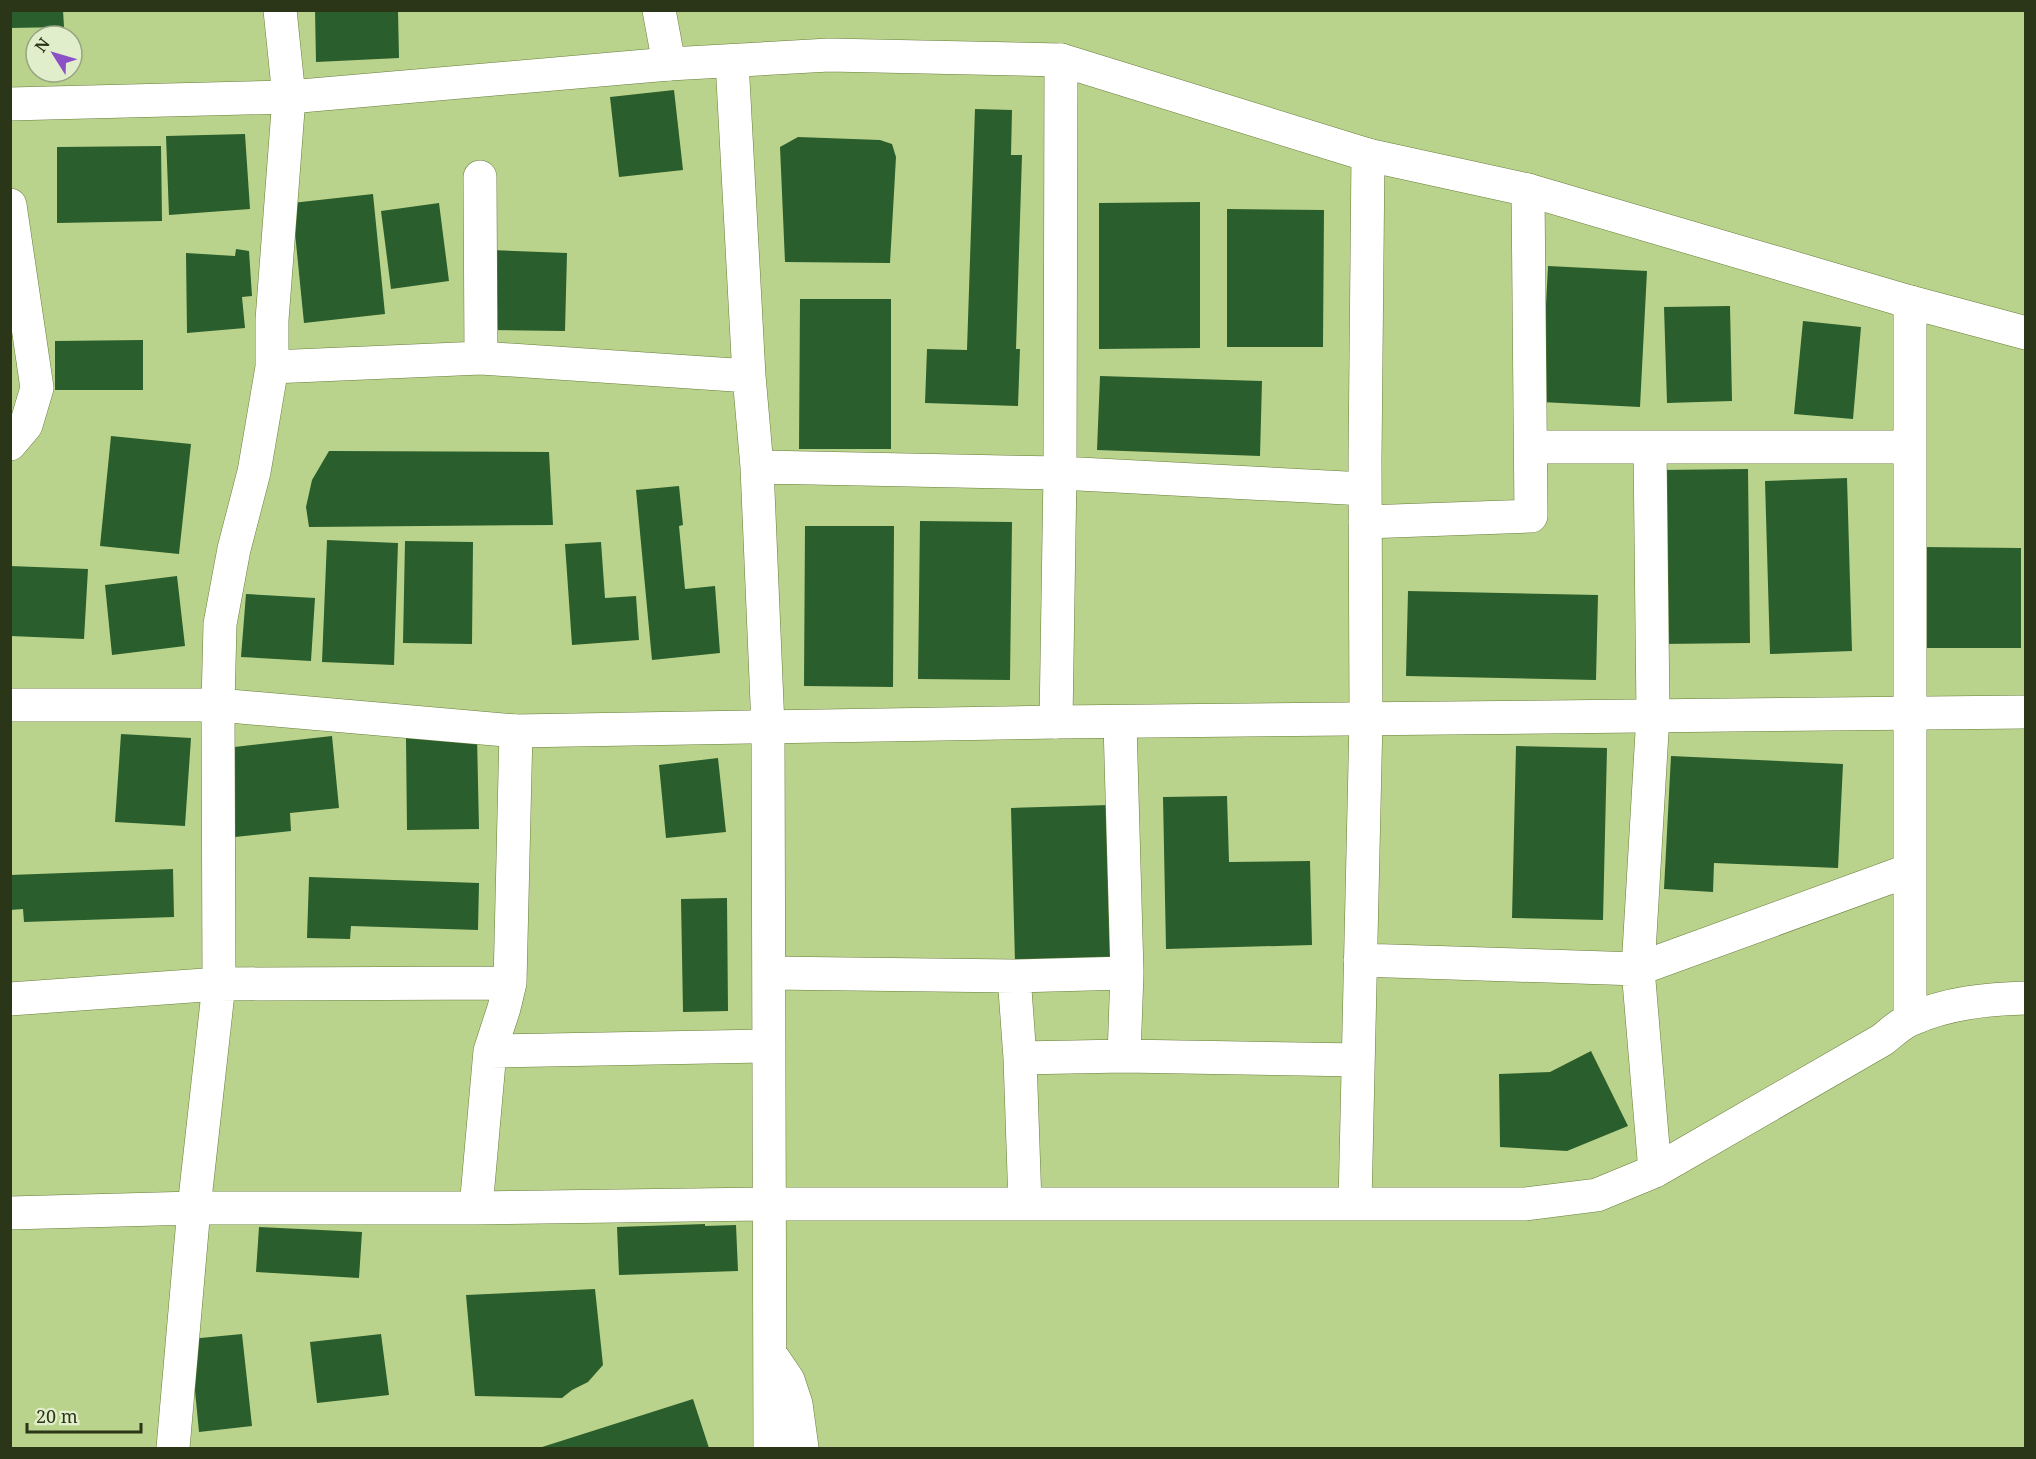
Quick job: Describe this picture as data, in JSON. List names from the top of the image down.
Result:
{
  "scale_bar": "20 m",
  "north": "top left"
}
